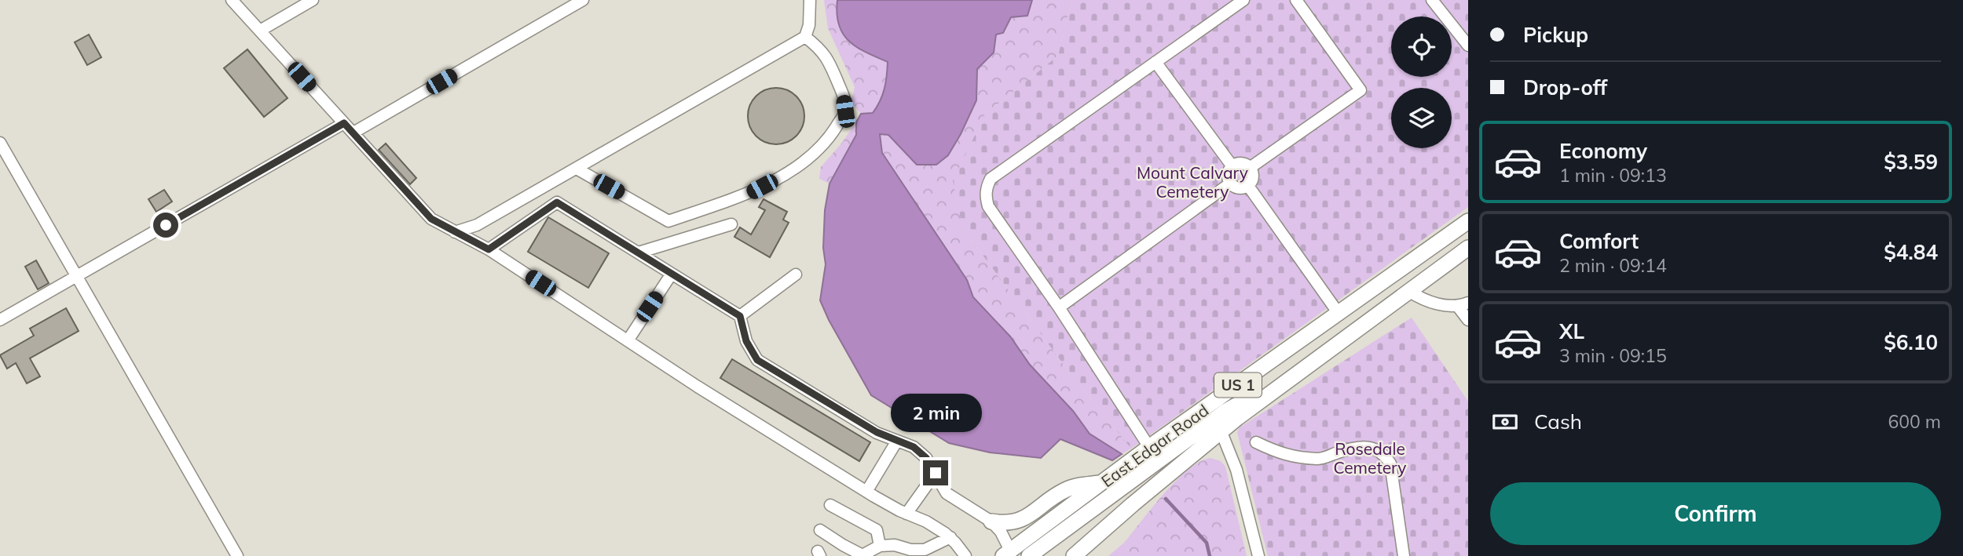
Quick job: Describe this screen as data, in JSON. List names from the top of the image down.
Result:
{
  "streets": {
    "highway": ["US 1", "East Edgar Road"]
  },
  "parks": ["Mount Calvary Cemetery", "Rosedale Cemetery"],
  "page": {
    "banner": ["Pickup", "Drop-off"],
    "list": [
      {
        "name": "Economy",
        "note": "1 min · 09:13",
        "value": "$3.59"
      },
      {
        "name": "Comfort",
        "note": "2 min · 09:14",
        "value": "$4.84"
      },
      {
        "name": "XL",
        "note": "3 min · 09:15",
        "value": "$6.10"
      }
    ],
    "pay": ["Cash", "600 m"],
    "bubble": "2 min",
    "buttons": "Confirm"
  }
}
